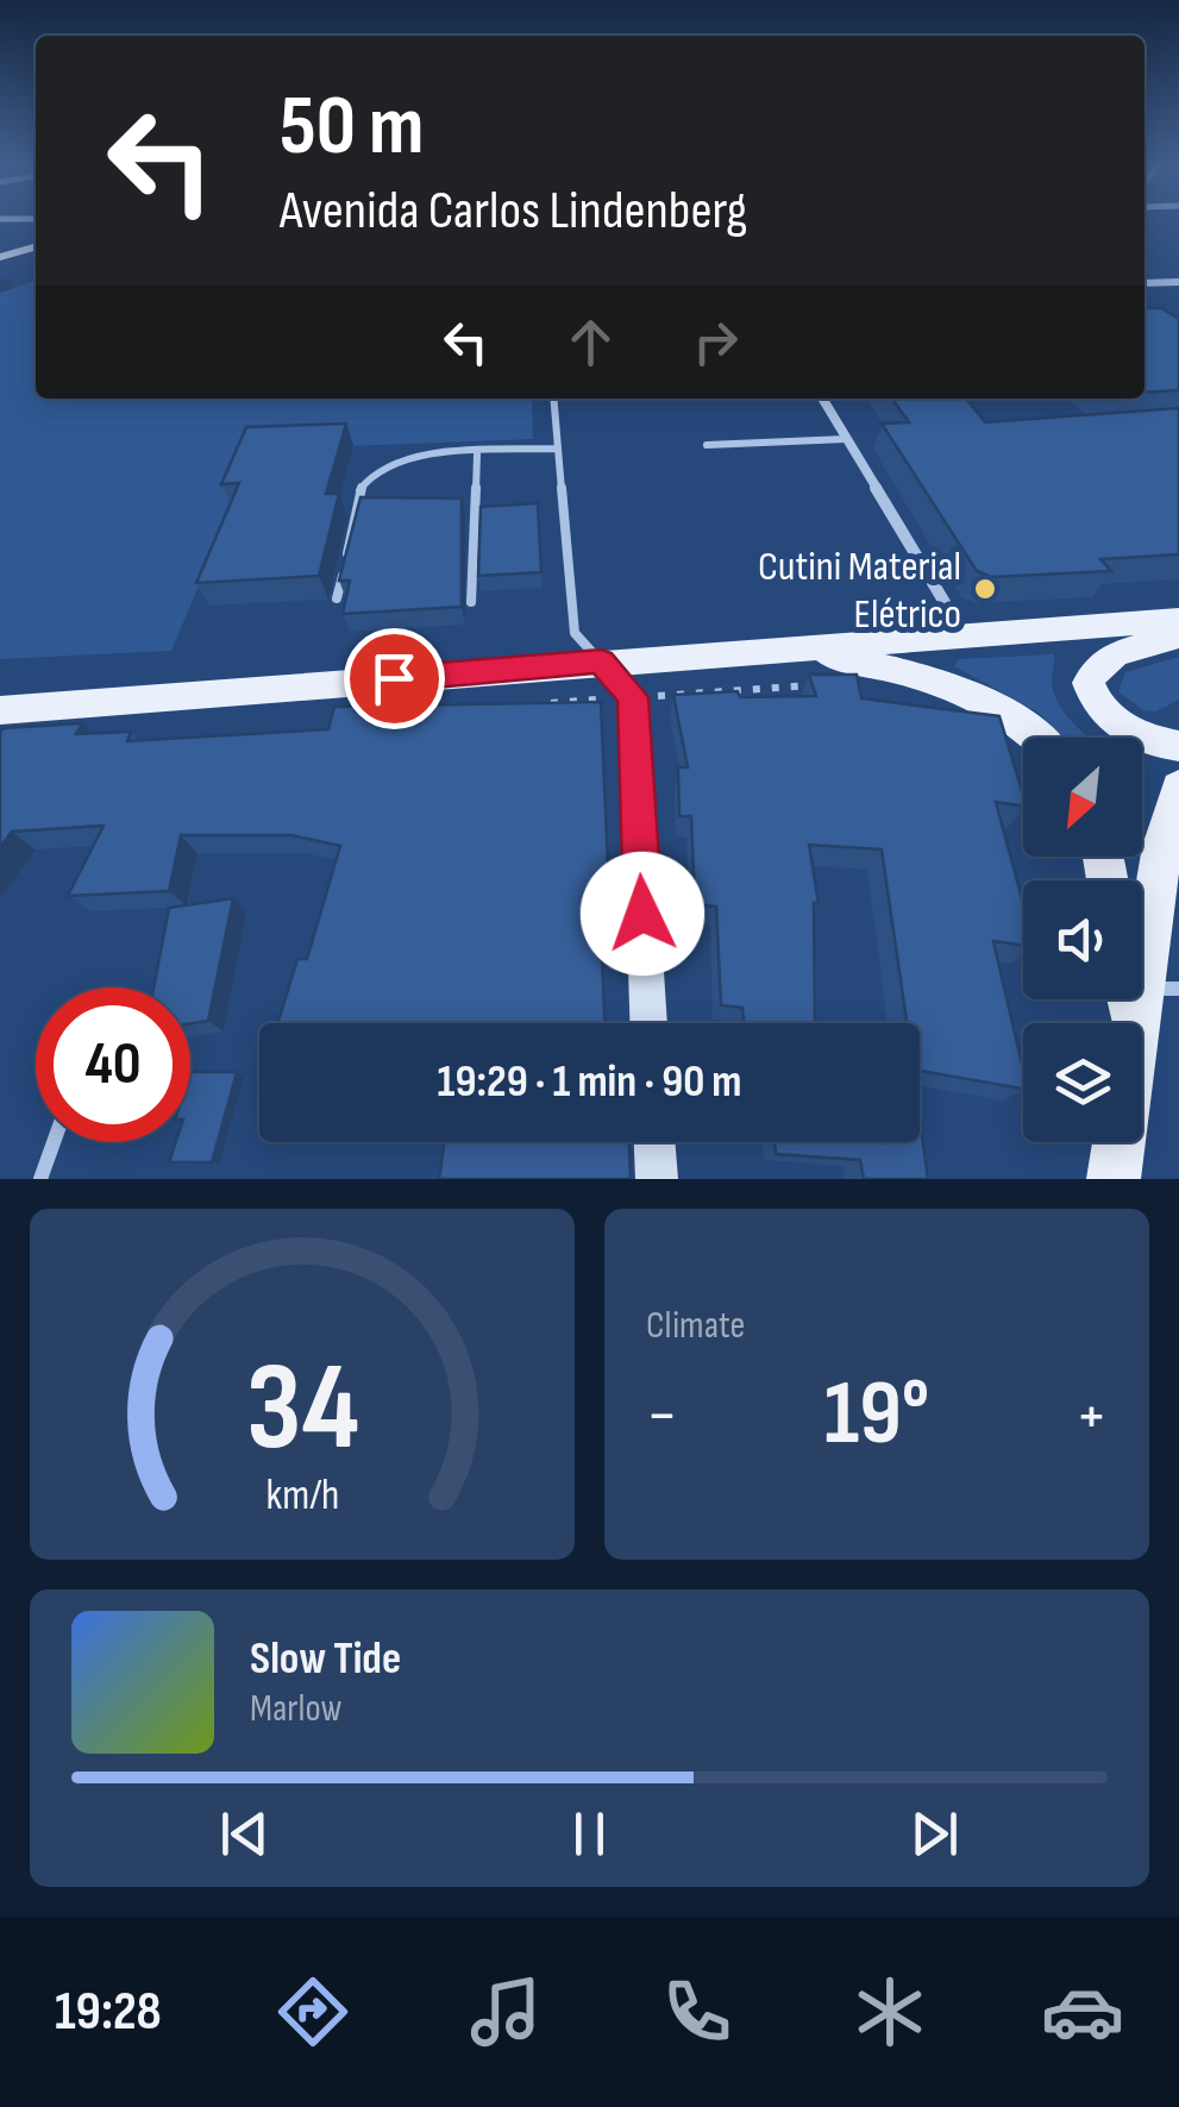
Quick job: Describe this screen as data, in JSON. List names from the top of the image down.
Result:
{
  "places": ["Cutini Material Elétrico"],
  "north": "bottom left",
  "page": {
    "turn": ["50 m", "Avenida Carlos Lindenberg"],
    "limit": "40",
    "trip": "19:29 · 1 min · 90 m",
    "tile": "Climate",
    "heat": ["−", "19°", "+"],
    "song": ["Slow Tide", "Marlow"],
    "tabs": "19:28",
    "gauge": ["34", "km/h"]
  }
}
